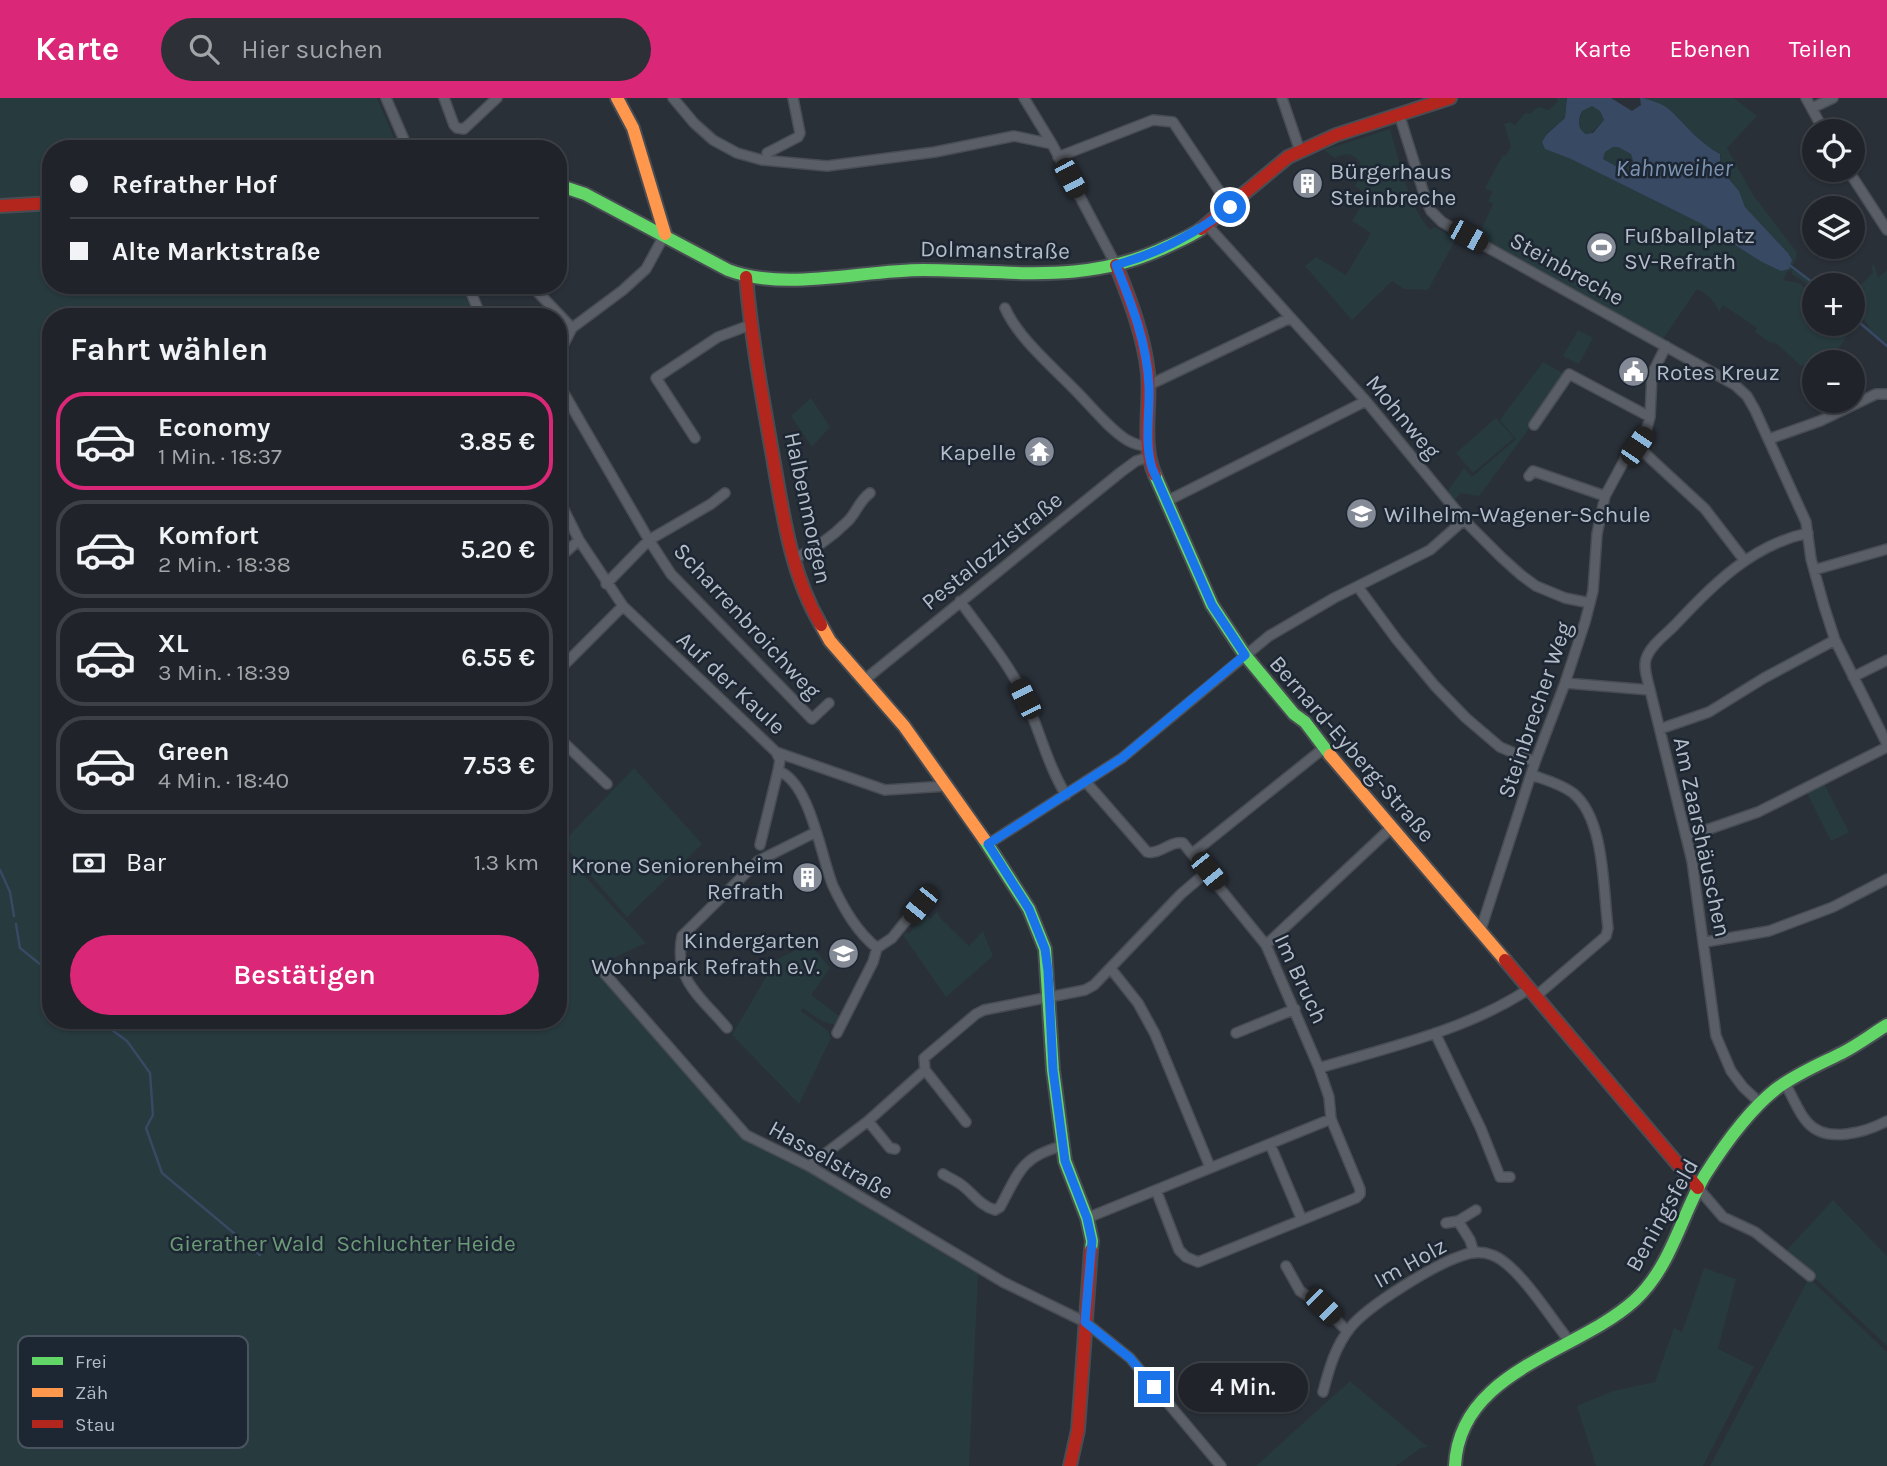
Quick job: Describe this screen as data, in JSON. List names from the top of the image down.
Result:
{
  "streets": {
    "street": [
      "Dolmanstraße",
      "Steinbreche",
      "Mohnweg",
      "Halbenmorgen",
      "Pestalozzistraße",
      "Scharrenbroichweg",
      "Auf der Kaule",
      "Steinbrecher Weg",
      "Bernard-Eyberg-Straße",
      "Am Zaarshäuschen",
      "Im Bruch",
      "Hasselstraße",
      "Beningsfeld",
      "Im Holz"
    ]
  },
  "crossings": [
    ["Dolmanstraße", "Steinbreche"],
    ["Dolmanstraße", "Mohnweg"],
    ["Dolmanstraße", "Halbenmorgen"],
    ["Dolmanstraße", "Bernard-Eyberg-Straße"],
    ["Steinbreche", "Steinbrecher Weg"],
    ["Steinbreche", "Am Zaarshäuschen"],
    ["Mohnweg", "Steinbrecher Weg"],
    ["Halbenmorgen", "Pestalozzistraße"],
    ["Halbenmorgen", "Auf der Kaule"],
    ["Halbenmorgen", "Hasselstraße"],
    ["Pestalozzistraße", "Bernard-Eyberg-Straße"],
    ["Steinbrecher Weg", "Bernard-Eyberg-Straße"],
    ["Bernard-Eyberg-Straße", "Beningsfeld"],
    ["Am Zaarshäuschen", "Beningsfeld"],
    ["Beningsfeld", "Im Holz"]
  ],
  "water": ["Kahnweiher"],
  "parks": ["Gierather Wald", "Schluchter Heide"],
  "places": {
    "building": ["Bürgerhaus Steinbreche", "Krone Seniorenheim Refrath"],
    "sports": ["Fußballplatz SV-Refrath"],
    "public building": ["Rotes Kreuz"],
    "temple": ["Kapelle"],
    "school or university": ["Wilhelm-Wagener-Schule", "Kindergarten Wohnpark Refrath e.V."]
  },
  "legend": ["Frei", "Zäh", "Stau"],
  "page": {
    "header": "Karte",
    "search": "Hier suchen",
    "nav": ["Karte", "Ebenen", "Teilen"],
    "map_buttons": ["+", "−"],
    "banner": ["Refrather Hof", "Alte Marktstraße"],
    "heading": "Fahrt wählen",
    "list": [
      {
        "name": "Economy",
        "note": "1 Min. · 18:37",
        "value": "3.85 €"
      },
      {
        "name": "Komfort",
        "note": "2 Min. · 18:38",
        "value": "5.20 €"
      },
      {
        "name": "XL",
        "note": "3 Min. · 18:39",
        "value": "6.55 €"
      },
      {
        "name": "Green",
        "note": "4 Min. · 18:40",
        "value": "7.53 €"
      }
    ],
    "pay": ["Bar", "1.3 km"],
    "buttons": "Bestätigen",
    "bubble": "4 Min."
  }
}
